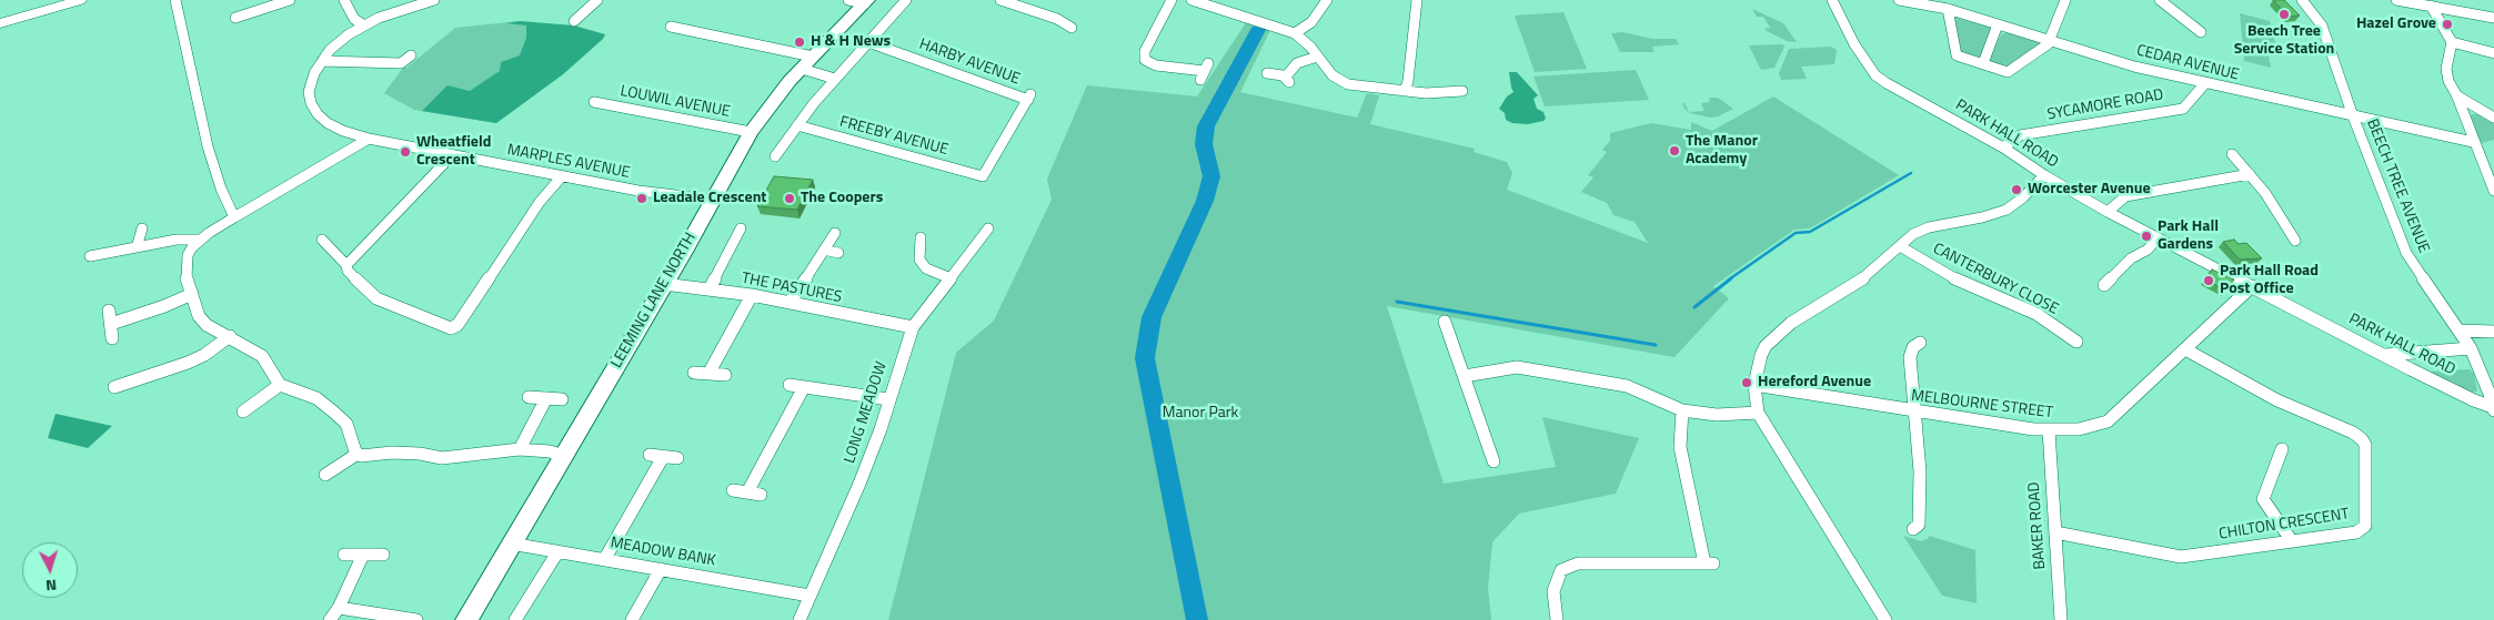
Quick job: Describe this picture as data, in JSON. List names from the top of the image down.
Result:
{
  "streets": {
    "highway": ["LEEMING LANE NORTH"],
    "street": [
      "HARBY AVENUE",
      "CEDAR AVENUE",
      "LOUWIL AVENUE",
      "SYCAMORE ROAD",
      "PARK HALL ROAD",
      "FREEBY AVENUE",
      "MARPLES AVENUE",
      "BEECH TREE AVENUE",
      "CANTERBURY CLOSE",
      "THE PASTURES",
      "MELBOURNE STREET",
      "LONG MEADOW",
      "CHILTON CRESCENT",
      "BAKER ROAD",
      "MEADOW BANK"
    ]
  },
  "crossings": [
    ["HARBY AVENUE", "FREEBY AVENUE"],
    ["CEDAR AVENUE", "SYCAMORE ROAD"],
    ["CEDAR AVENUE", "BEECH TREE AVENUE"],
    ["LOUWIL AVENUE", "LEEMING LANE NORTH"],
    ["SYCAMORE ROAD", "PARK HALL ROAD"],
    ["PARK HALL ROAD", "BEECH TREE AVENUE"],
    ["PARK HALL ROAD", "MELBOURNE STREET"],
    ["MARPLES AVENUE", "LEEMING LANE NORTH"],
    ["THE PASTURES", "LEEMING LANE NORTH"],
    ["THE PASTURES", "LONG MEADOW"],
    ["LEEMING LANE NORTH", "MEADOW BANK"],
    ["MELBOURNE STREET", "CHILTON CRESCENT"],
    ["MELBOURNE STREET", "BAKER ROAD"],
    ["LONG MEADOW", "MEADOW BANK"],
    ["CHILTON CRESCENT", "BAKER ROAD"]
  ],
  "parks": ["Manor Park"],
  "places": [
    "Beech Tree Service Station",
    "Hazel Grove",
    "H & H News",
    "The Manor Academy",
    "Wheatfield Crescent",
    "Worcester Avenue",
    "Leadale Crescent",
    "The Coopers",
    "Park Hall Gardens",
    "Park Hall Road Post Office",
    "Hereford Avenue"
  ],
  "north": "bottom"
}
